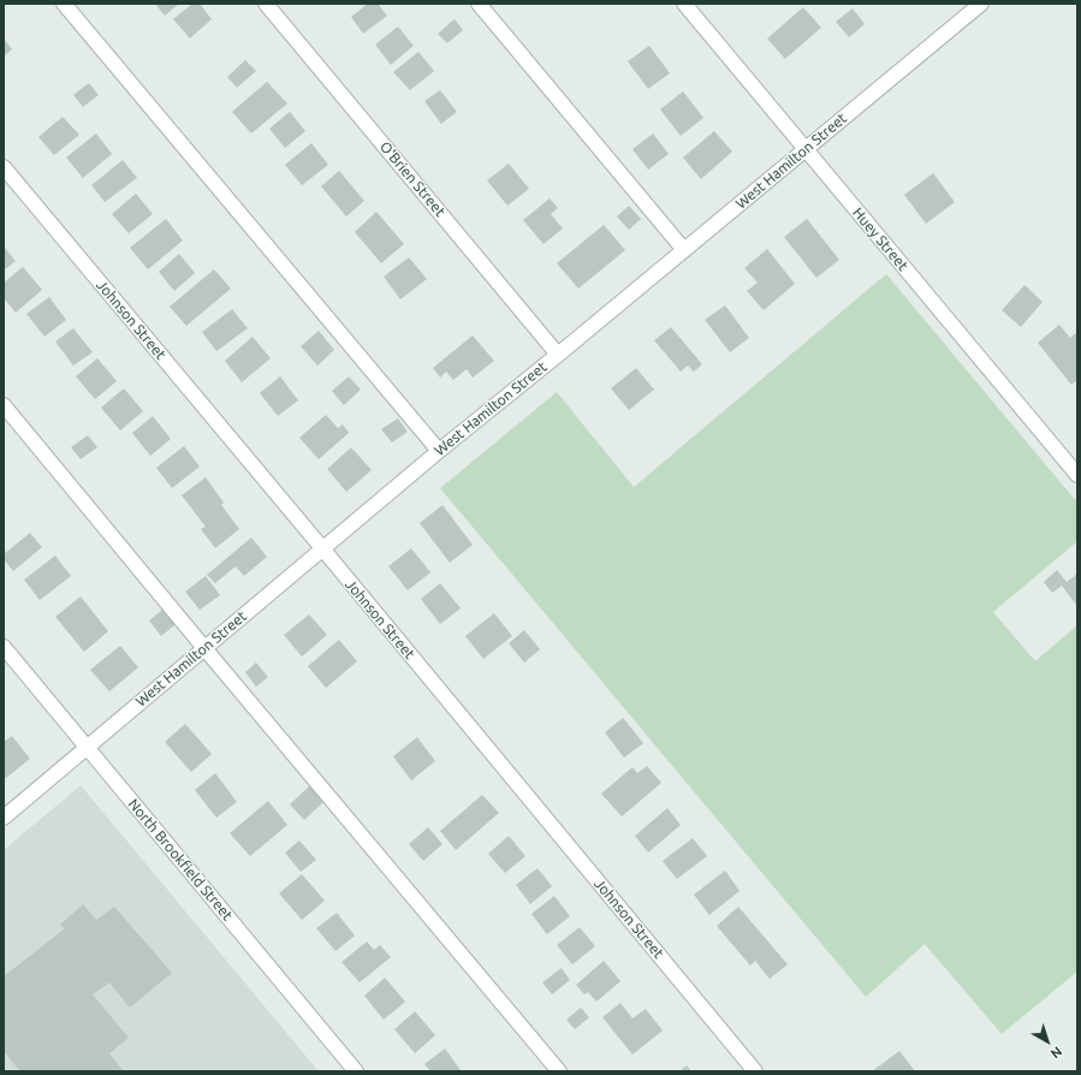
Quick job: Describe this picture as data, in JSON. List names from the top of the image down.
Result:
{
  "streets": {
    "street": [
      "West Hamilton Street",
      "O'Brien Street",
      "Huey Street",
      "Johnson Street",
      "North Brookfield Street"
    ]
  },
  "crossings": [
    ["West Hamilton Street", "O'Brien Street"],
    ["West Hamilton Street", "Huey Street"],
    ["West Hamilton Street", "Johnson Street"],
    ["West Hamilton Street", "North Brookfield Street"]
  ],
  "north": "bottom right"
}
